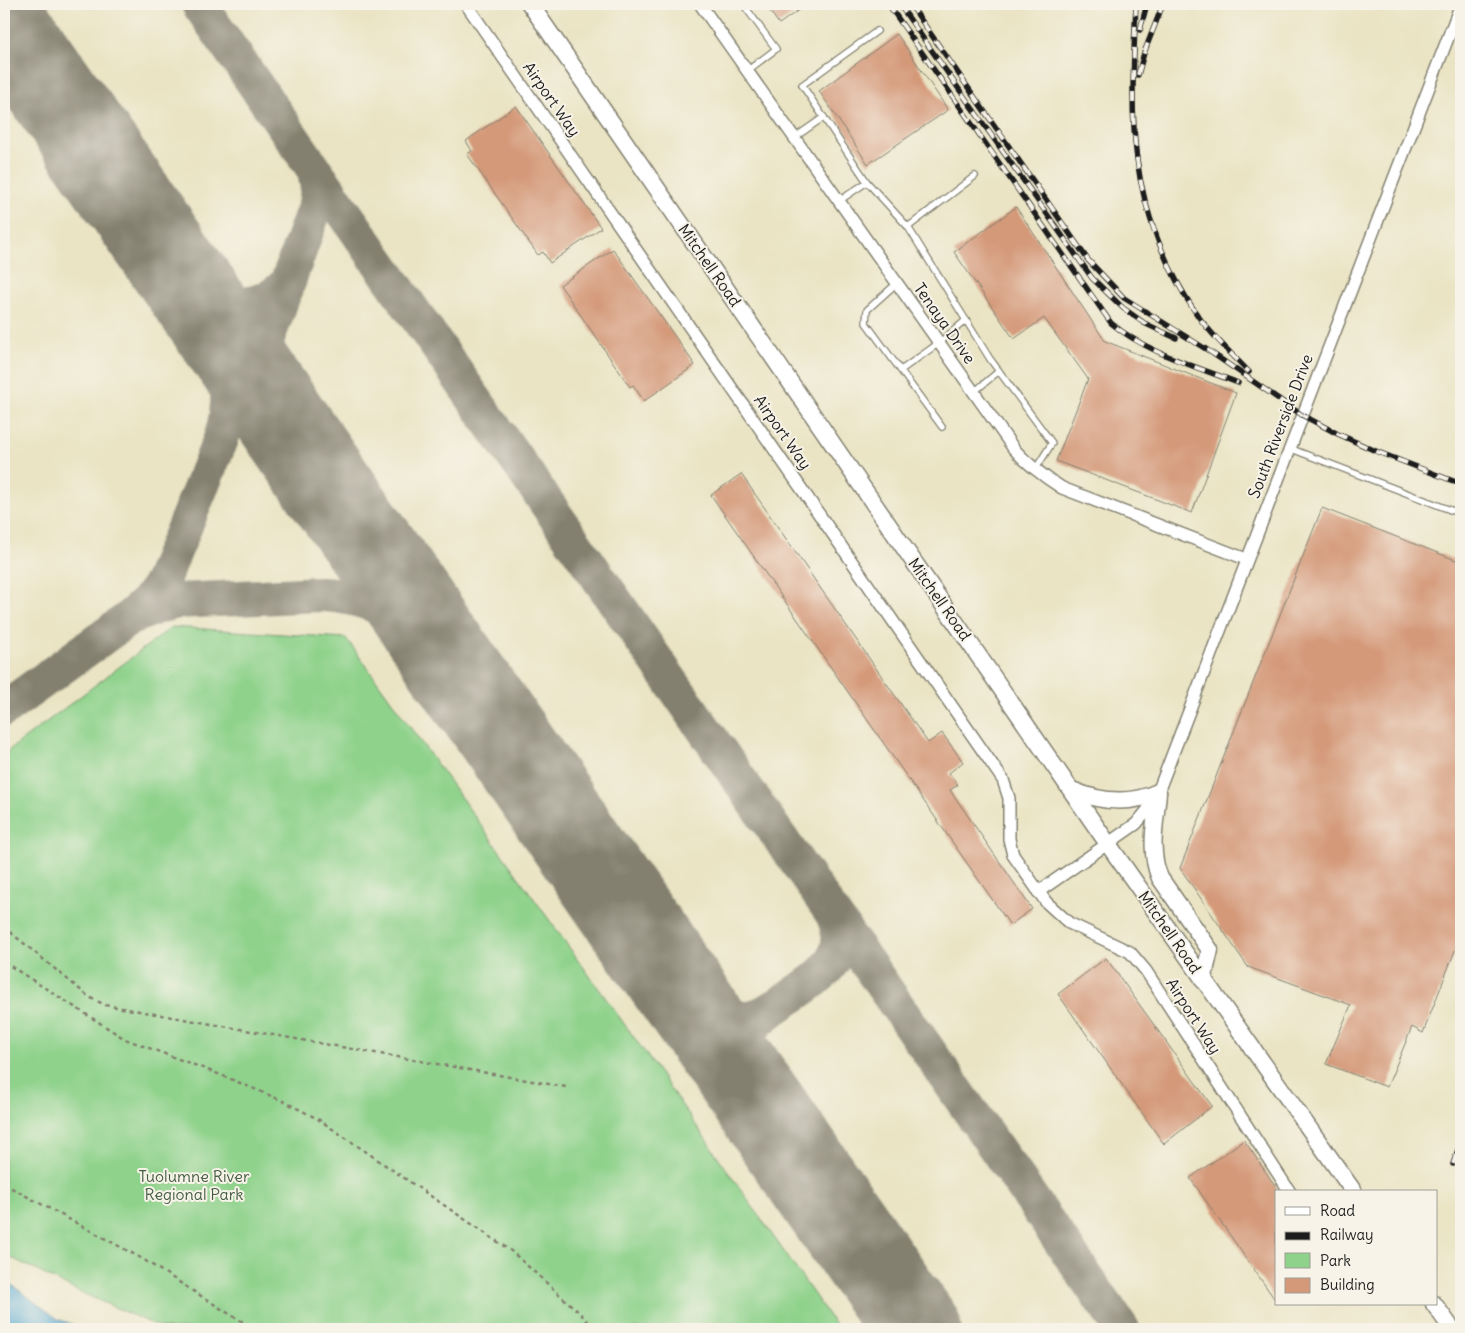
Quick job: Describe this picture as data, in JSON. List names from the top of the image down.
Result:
{
  "streets": {
    "main road": ["Mitchell Road"],
    "street": ["Airport Way", "Tenaya Drive", "South Riverside Drive"]
  },
  "crossings": [
    ["Mitchell Road", "South Riverside Drive"],
    ["Tenaya Drive", "South Riverside Drive"]
  ],
  "parks": ["Tuolumne River Regional Park"],
  "legend": [
    "Road",
    "Railway",
    "Park",
    "Building"
  ]
}
